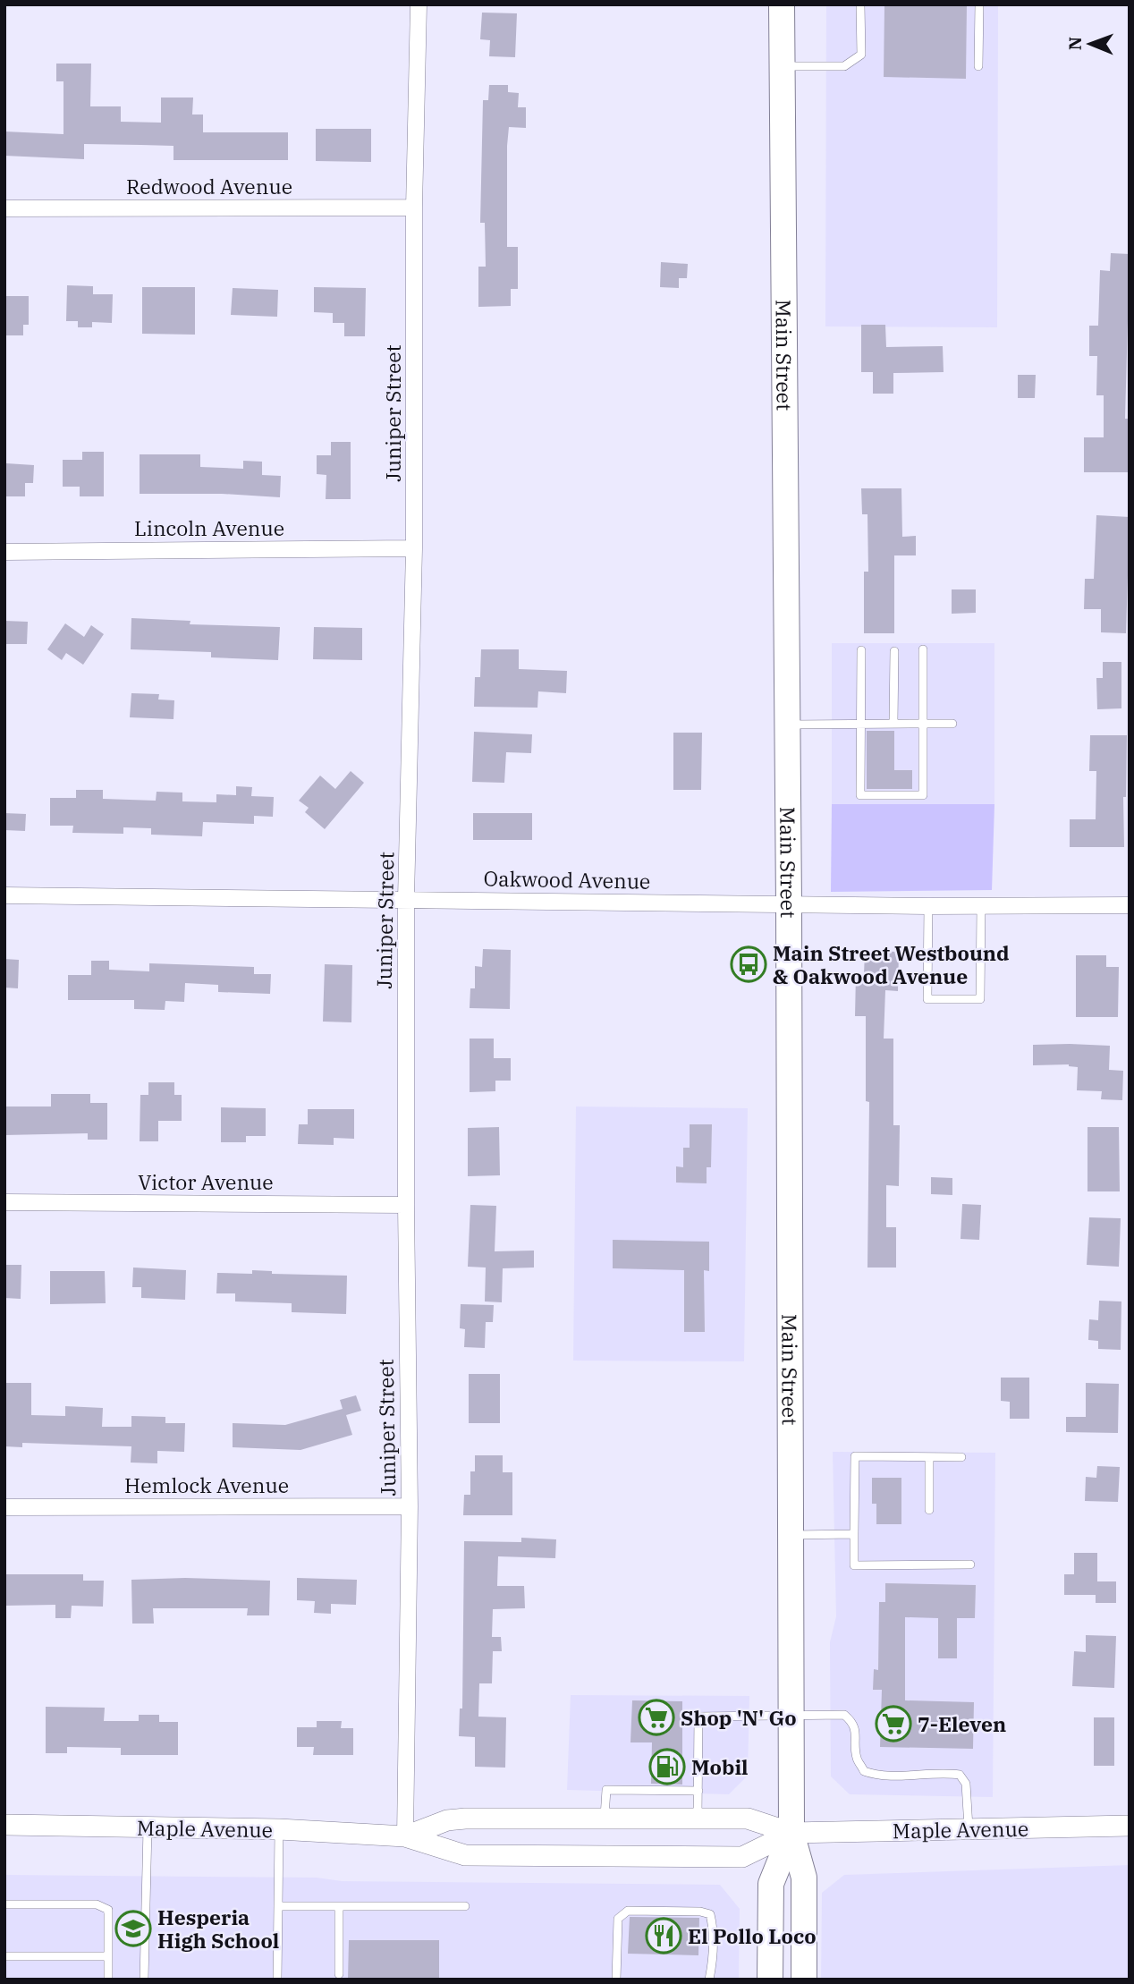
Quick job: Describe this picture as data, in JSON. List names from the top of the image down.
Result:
{
  "streets": {
    "main road": ["Main Street"],
    "street": [
      "Redwood Avenue",
      "Juniper Street",
      "Lincoln Avenue",
      "Oakwood Avenue",
      "Victor Avenue",
      "Hemlock Avenue",
      "Maple Avenue"
    ]
  },
  "crossings": [
    ["Redwood Avenue", "Juniper Street"],
    ["Main Street", "Oakwood Avenue"],
    ["Main Street", "Maple Avenue"],
    ["Juniper Street", "Lincoln Avenue"],
    ["Juniper Street", "Oakwood Avenue"],
    ["Juniper Street", "Victor Avenue"],
    ["Juniper Street", "Hemlock Avenue"],
    ["Juniper Street", "Maple Avenue"]
  ],
  "places": {
    "bus stop": ["Main Street Westbound & Oakwood Avenue"],
    "supermarket": ["Shop 'N' Go", "7-Eleven"],
    "fuel station": ["Mobil"],
    "school or university": ["Hesperia High School"],
    "restaurant": ["El Pollo Loco"]
  },
  "north": "left"
}
